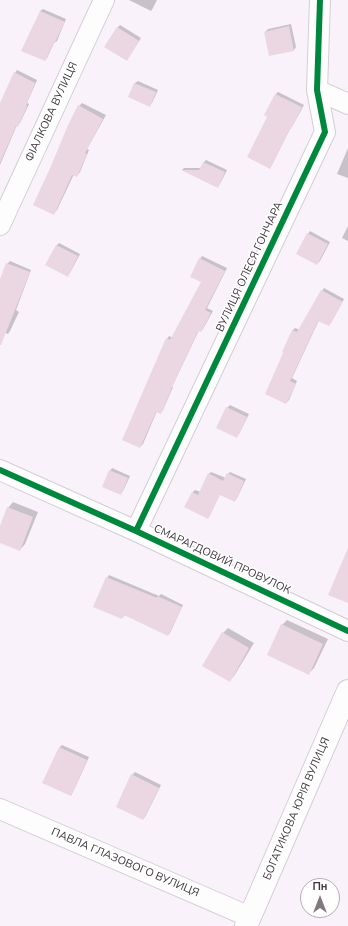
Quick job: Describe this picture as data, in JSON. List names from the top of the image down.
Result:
{
  "streets": {
    "street": [
      "ФІАЛКОВА ВУЛИЦЯ",
      "ВУЛИЦЯ ОЛЕСЯ ГОНЧАРА",
      "СМАРАГДОВИЙ ПРОВУЛОК",
      "БОГАТИКОВА ЮРІЯ ВУЛИЦЯ",
      "ПАВЛА ГЛАЗОВОГО ВУЛИЦЯ"
    ]
  },
  "crossings": [
    ["ВУЛИЦЯ ОЛЕСЯ ГОНЧАРА", "СМАРАГДОВИЙ ПРОВУЛОК"],
    ["БОГАТИКОВА ЮРІЯ ВУЛИЦЯ", "ПАВЛА ГЛАЗОВОГО ВУЛИЦЯ"]
  ],
  "north": "top"
}
